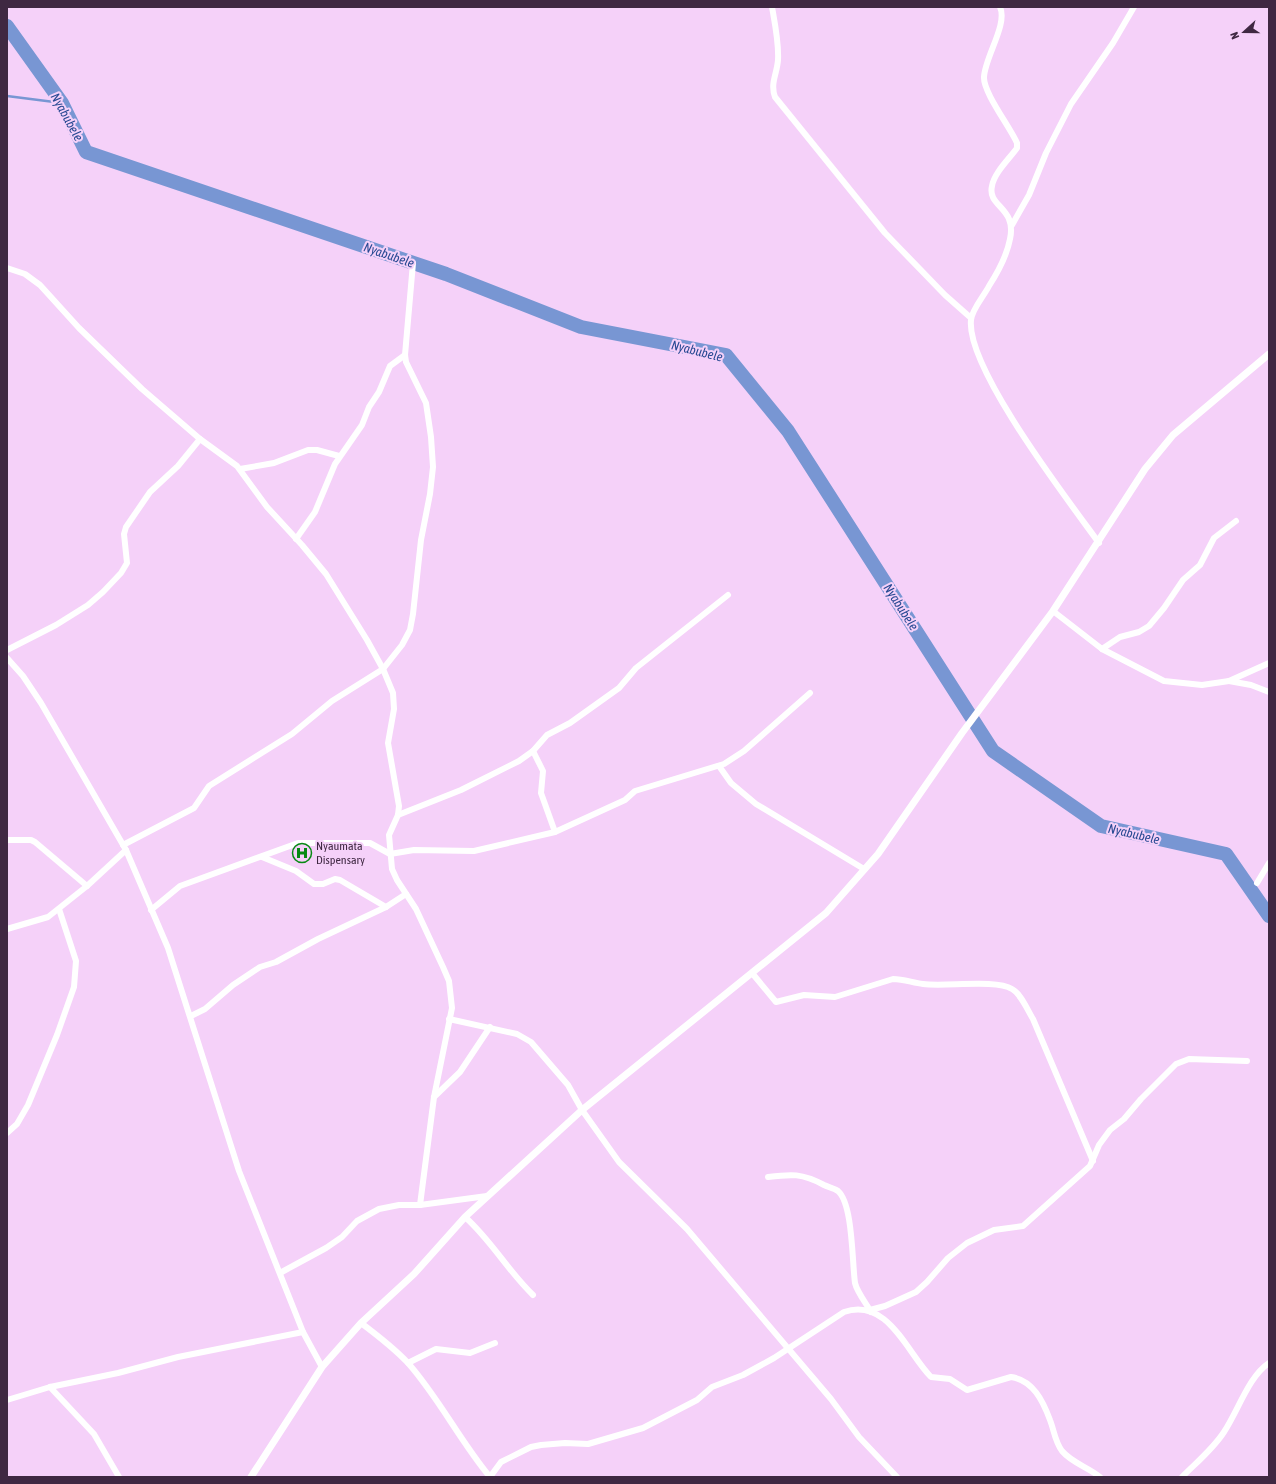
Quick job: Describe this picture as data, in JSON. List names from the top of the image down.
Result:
{
  "water": ["Nyabubele"],
  "places": {
    "hospital": ["Nyaumata Dispensary"]
  },
  "north": "left"
}
